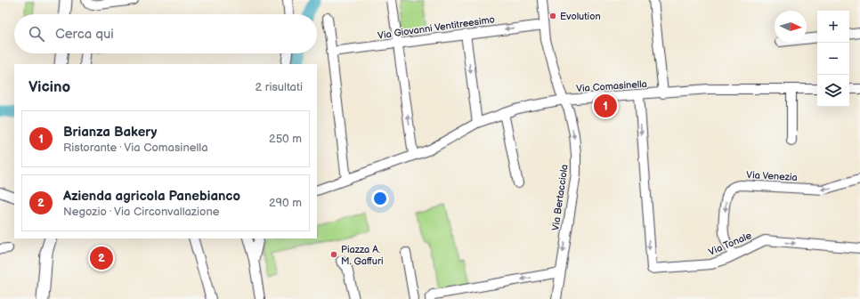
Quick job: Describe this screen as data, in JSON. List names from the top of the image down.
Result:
{
  "streets": {
    "street": [
      "Via Giovanni Ventitreesimo",
      "Via Comasinella",
      "Via Venezia",
      "Via Bertacciola",
      "Via Tonale"
    ]
  },
  "crossings": [
    ["Via Giovanni Ventitreesimo", "Via Bertacciola"],
    ["Via Comasinella", "Via Bertacciola"],
    ["Via Comasinella", "Via Tonale"],
    ["Via Venezia", "Via Tonale"]
  ],
  "one_way": ["Via Giovanni Ventitreesimo"],
  "places": ["Evolution", "Piazza A. M. Gaffuri"],
  "north": "right",
  "page": {
    "map_buttons": ["+", "−"],
    "search": "Cerca qui",
    "heading": ["Vicino", "2 risultati"],
    "pins": ["1", "2"],
    "list": [
      {
        "mark": "1",
        "name": "Brianza Bakery",
        "note": "Ristorante · Via Comasinella",
        "value": "250 m"
      },
      {
        "mark": "2",
        "name": "Azienda agricola Panebianco",
        "note": "Negozio · Via Circonvallazione",
        "value": "290 m"
      }
    ]
  }
}
